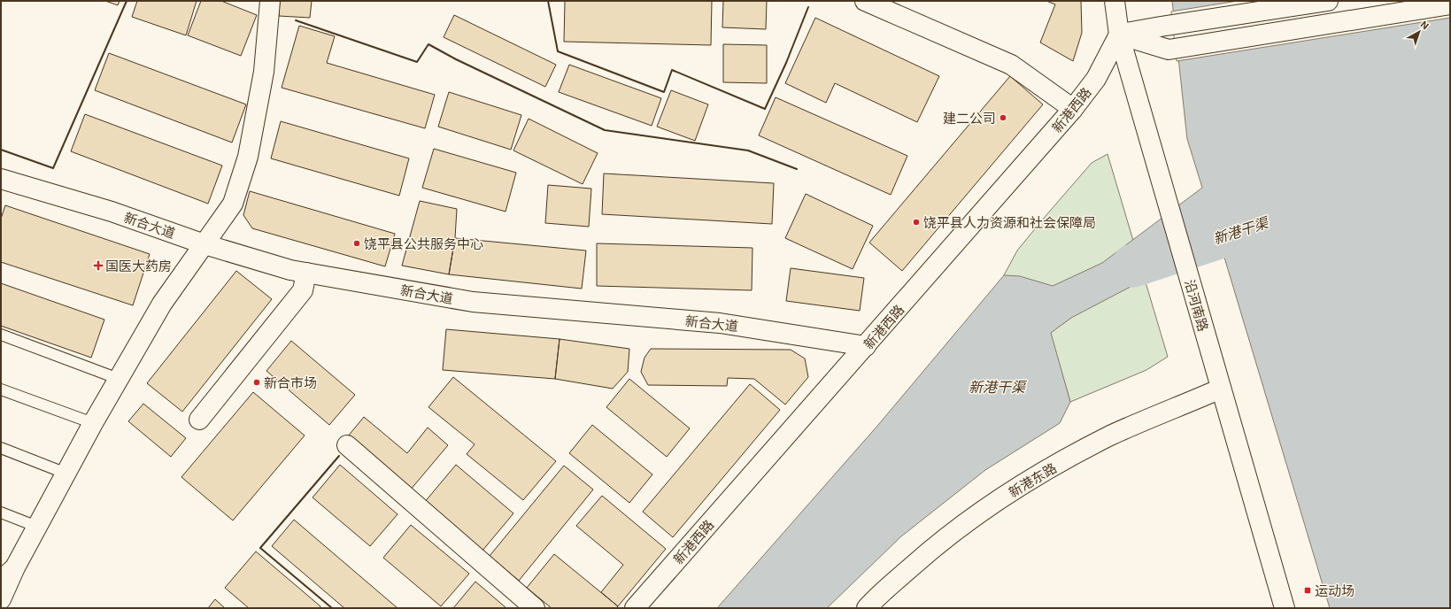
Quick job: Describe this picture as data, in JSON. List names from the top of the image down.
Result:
{
  "streets": {
    "main road": [
      "新港西路",
      "新合大道",
      "沿河南路",
      "新港东路"
    ]
  },
  "crossings": [
    ["新港西路", "新合大道"],
    ["新港西路", "沿河南路"],
    ["沿河南路", "新港东路"]
  ],
  "water": ["新港干渠"],
  "places": {
    "other": [
      "建二公司",
      "饶平县人力资源和社会保障局",
      "饶平县公共服务中心",
      "新合市场"
    ],
    "health": ["国医大药房"],
    "transit": ["运动场"]
  },
  "north": "top right"
}
